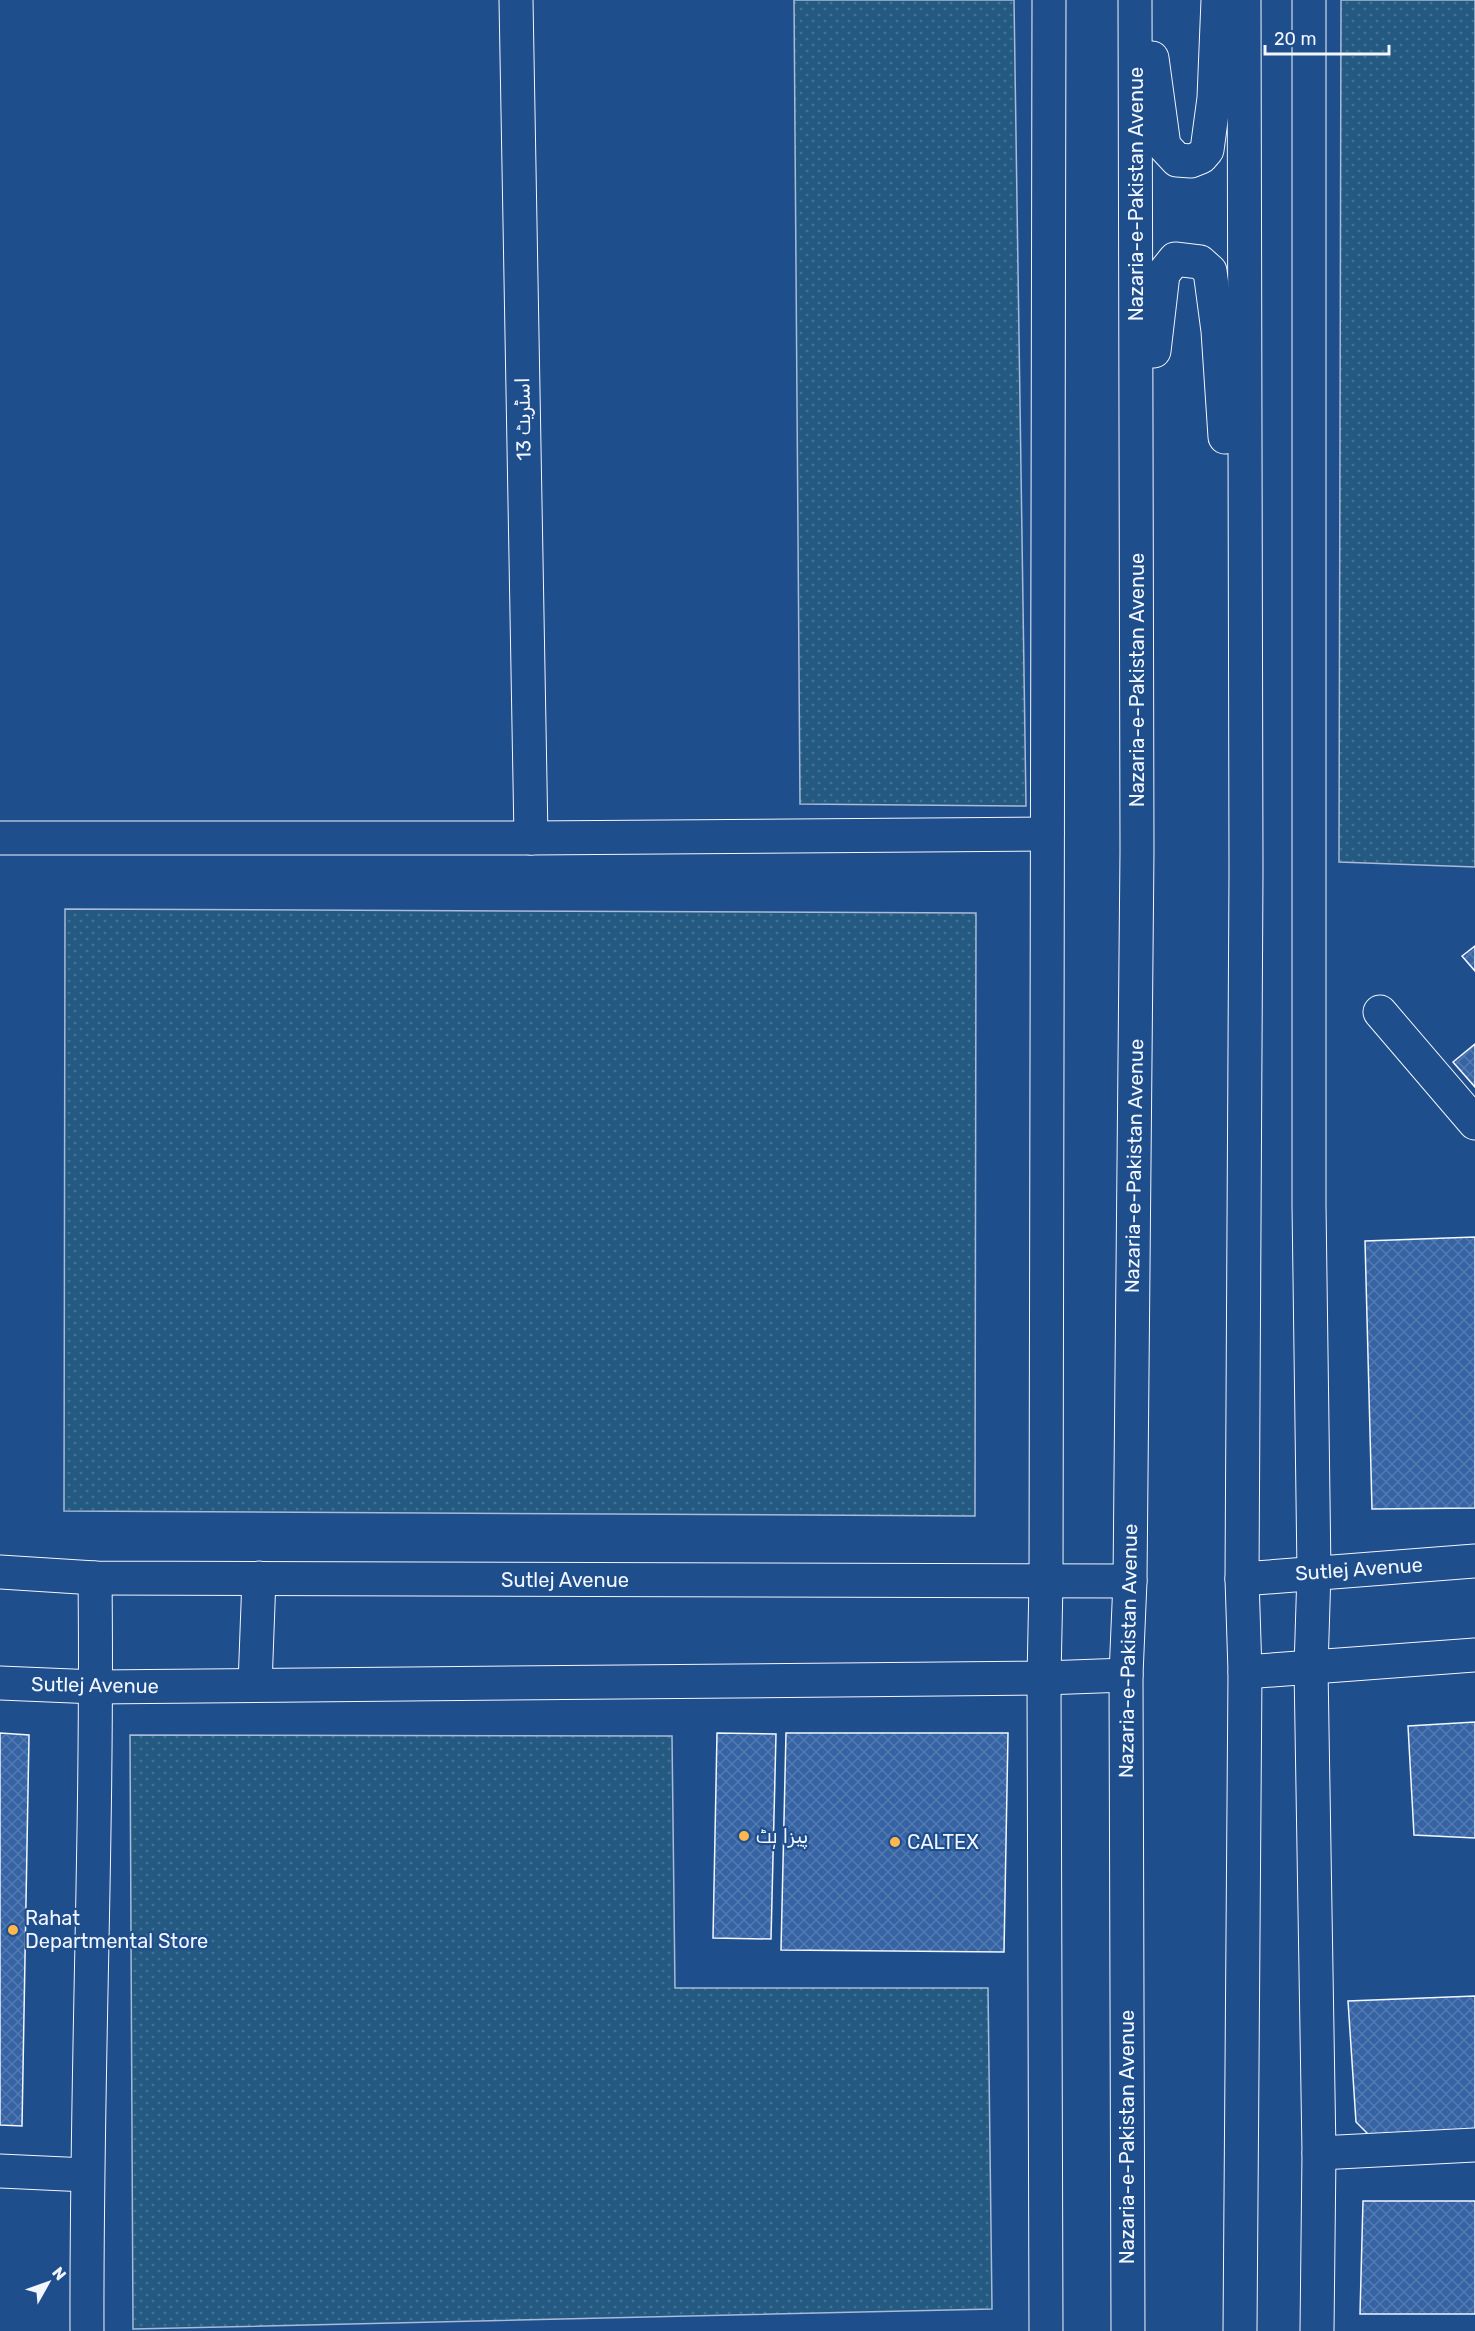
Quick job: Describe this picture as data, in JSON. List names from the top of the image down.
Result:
{
  "streets": {
    "street": ["Nazaria-e-Pakistan Avenue", "اسٹریٹ 13", "Sutlej Avenue"]
  },
  "crossings": [
    ["Nazaria-e-Pakistan Avenue", "Sutlej Avenue"]
  ],
  "places": ["پیزا ہٹ", "CALTEX", "Rahat Departmental Store"],
  "scale_bar": "20 m",
  "north": "top right"
}
